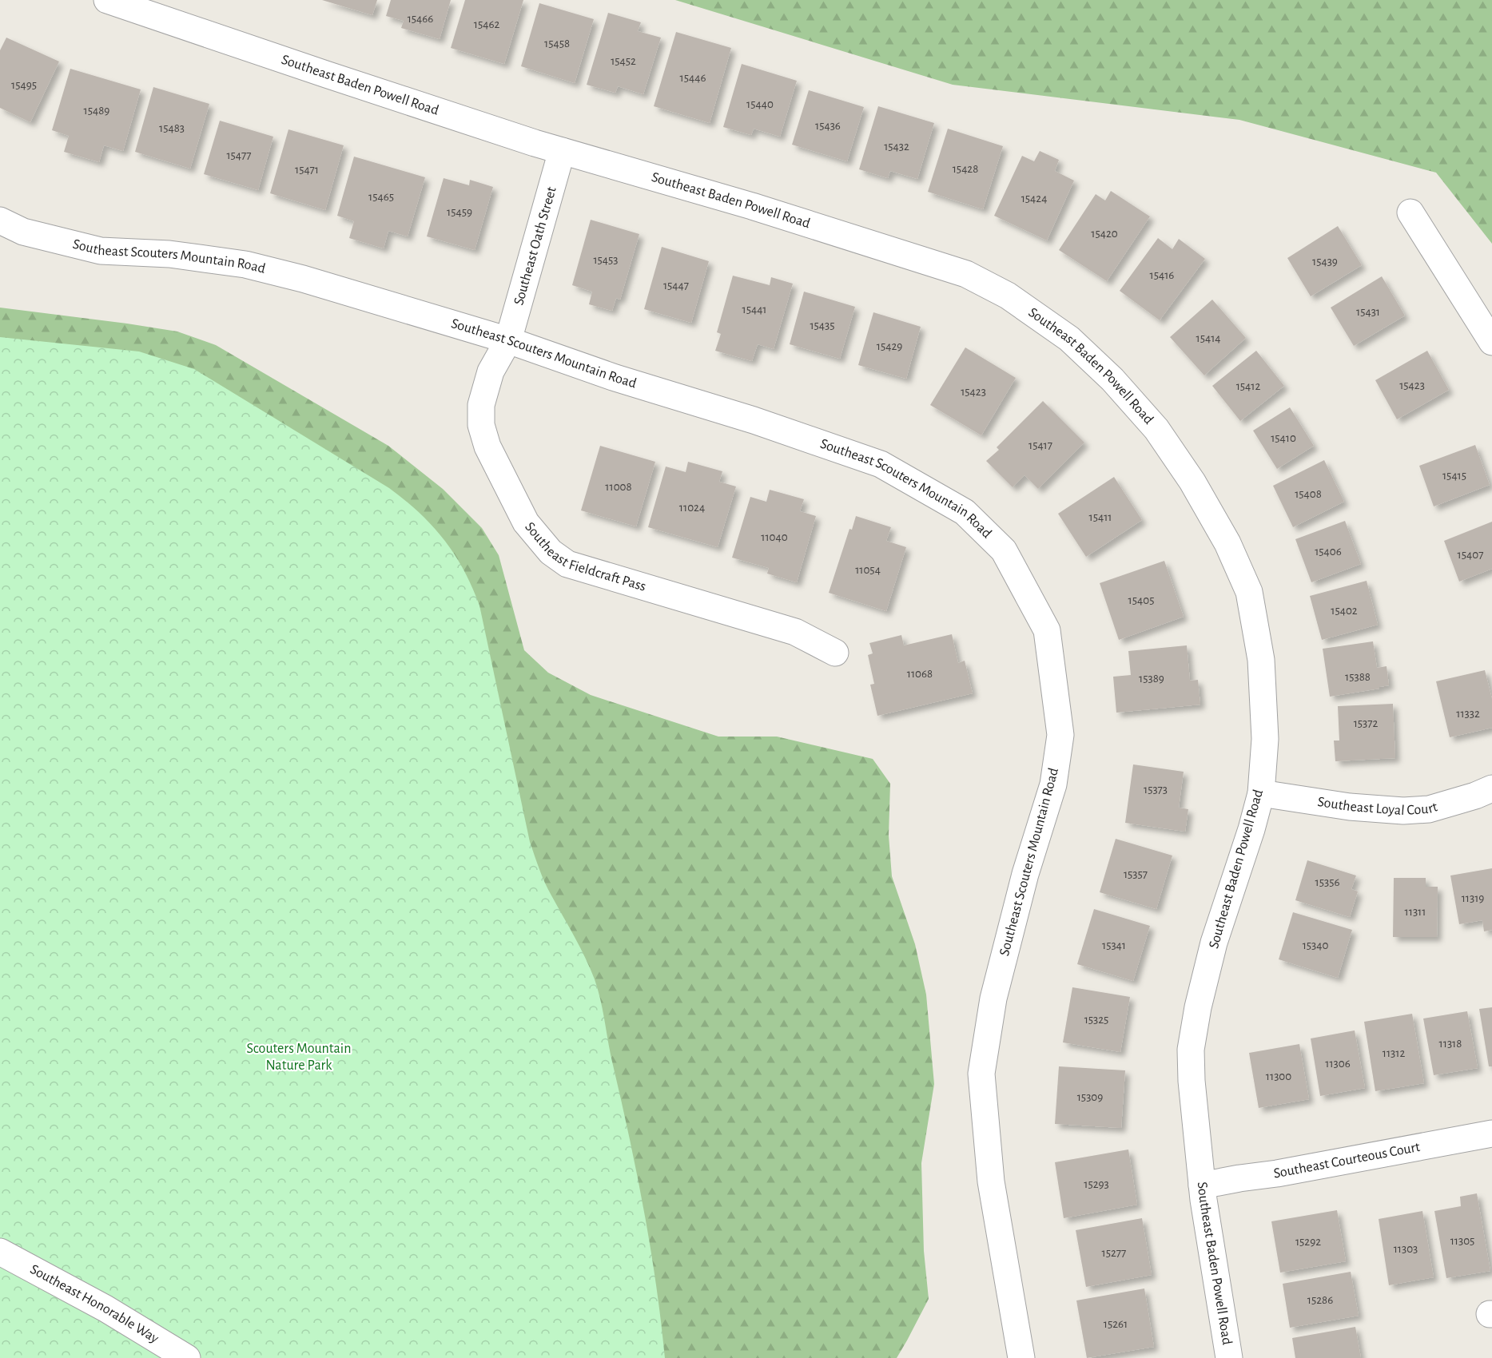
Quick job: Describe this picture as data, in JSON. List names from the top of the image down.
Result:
{
  "streets": {
    "street": [
      "Southeast Baden Powell Road",
      "Southeast Oath Street",
      "Southeast Scouters Mountain Road",
      "Southeast Fieldcraft Pass",
      "Southeast Loyal Court",
      "Southeast Courteous Court",
      "Southeast Honorable Way"
    ]
  },
  "crossings": [
    ["Southeast Baden Powell Road", "Southeast Oath Street"],
    ["Southeast Baden Powell Road", "Southeast Loyal Court"],
    ["Southeast Baden Powell Road", "Southeast Courteous Court"],
    ["Southeast Oath Street", "Southeast Scouters Mountain Road"],
    ["Southeast Oath Street", "Southeast Fieldcraft Pass"],
    ["Southeast Scouters Mountain Road", "Southeast Fieldcraft Pass"]
  ],
  "parks": ["Scouters Mountain Nature Park"],
  "house_numbers": [
    "15466",
    "15462",
    "15458",
    "15452",
    "15446",
    "15495",
    "15440",
    "15489",
    "15436",
    "15483",
    "15432",
    "15477",
    "15428",
    "15471",
    "15465",
    "15424",
    "15459",
    "15420",
    "15453",
    "15439",
    "15416",
    "15447",
    "15441",
    "15431",
    "15435",
    "15414",
    "15429",
    "15423",
    "15412",
    "15423",
    "15410",
    "15417",
    "15415",
    "11008",
    "15408",
    "11024",
    "15411",
    "11040",
    "15406",
    "15407",
    "11054",
    "15405",
    "15402",
    "11068",
    "15388",
    "15389",
    "11332",
    "15372",
    "15373",
    "15357",
    "15356",
    "11319",
    "11311",
    "15341",
    "15340",
    "15325",
    "11318",
    "11312",
    "11306",
    "11300",
    "15309",
    "15293",
    "11305",
    "15292",
    "11303",
    "15277",
    "15286",
    "15261"
  ]
}
